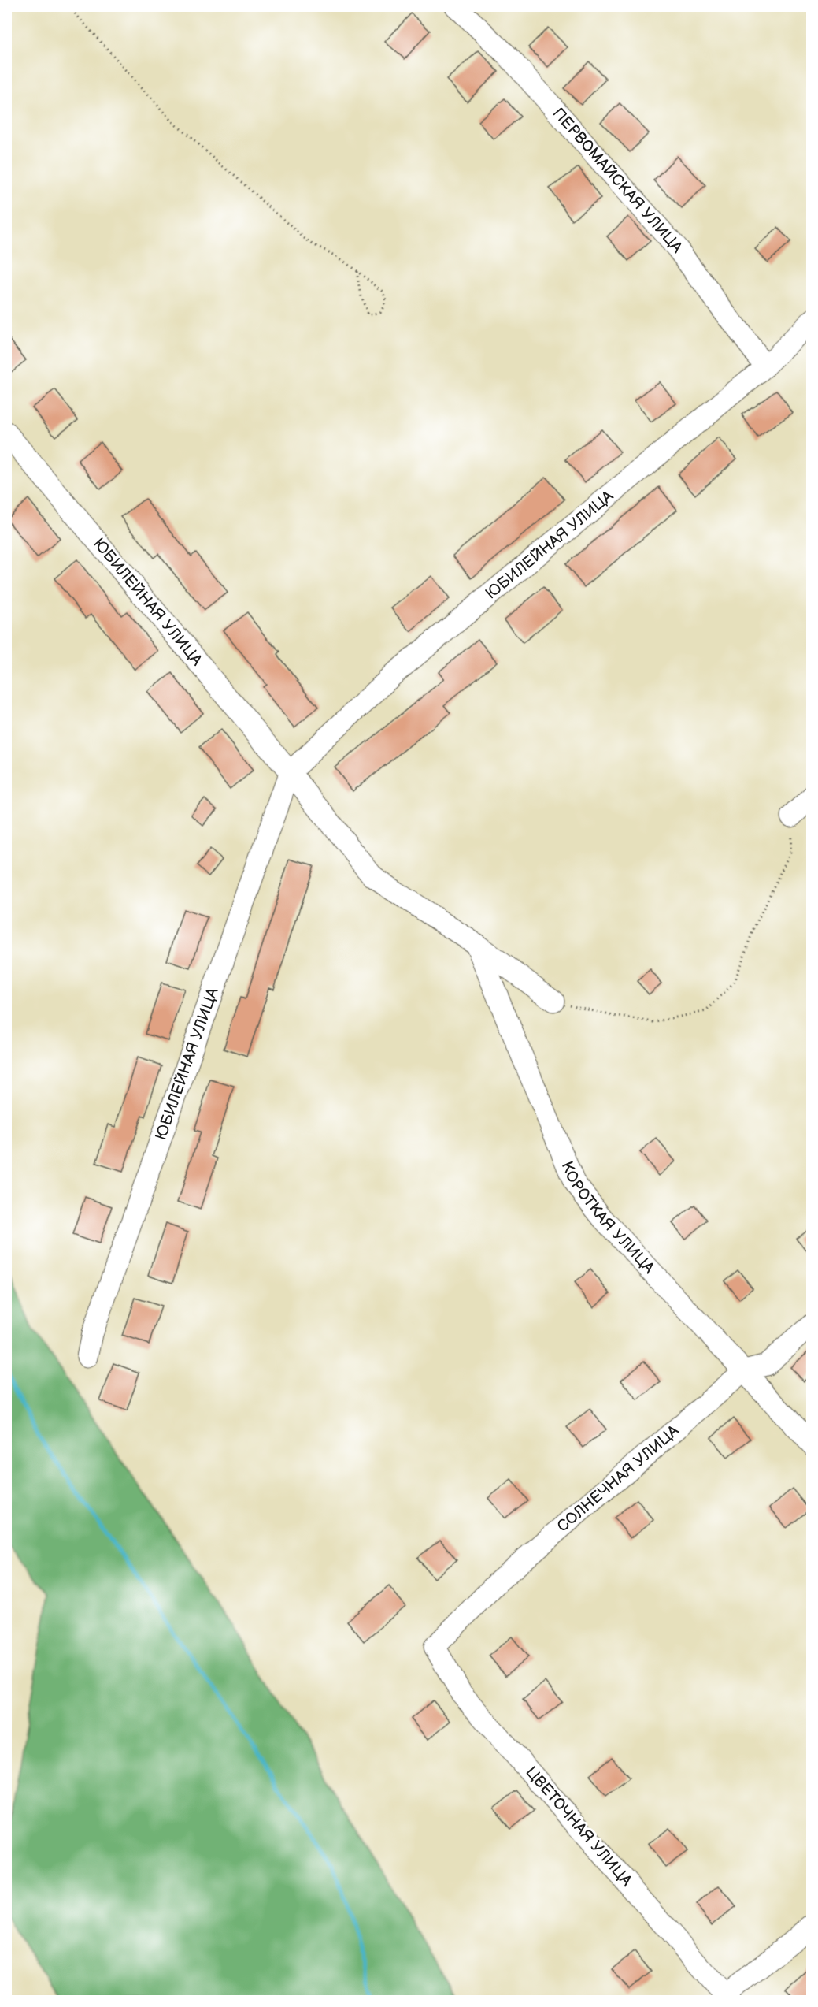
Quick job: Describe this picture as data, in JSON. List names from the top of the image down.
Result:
{
  "streets": {
    "street": [
      "ПЕРВОМАЙСКАЯ УЛИЦА",
      "ЮБИЛЕЙНАЯ УЛИЦА",
      "КОРОТКАЯ УЛИЦА",
      "СОЛНЕЧНАЯ УЛИЦА",
      "ЦВЕТОЧНАЯ УЛИЦА"
    ]
  },
  "crossings": [
    ["ПЕРВОМАЙСКАЯ УЛИЦА", "ЮБИЛЕЙНАЯ УЛИЦА"],
    ["ЮБИЛЕЙНАЯ УЛИЦА", "КОРОТКАЯ УЛИЦА"],
    ["КОРОТКАЯ УЛИЦА", "СОЛНЕЧНАЯ УЛИЦА"],
    ["СОЛНЕЧНАЯ УЛИЦА", "ЦВЕТОЧНАЯ УЛИЦА"]
  ]
}
